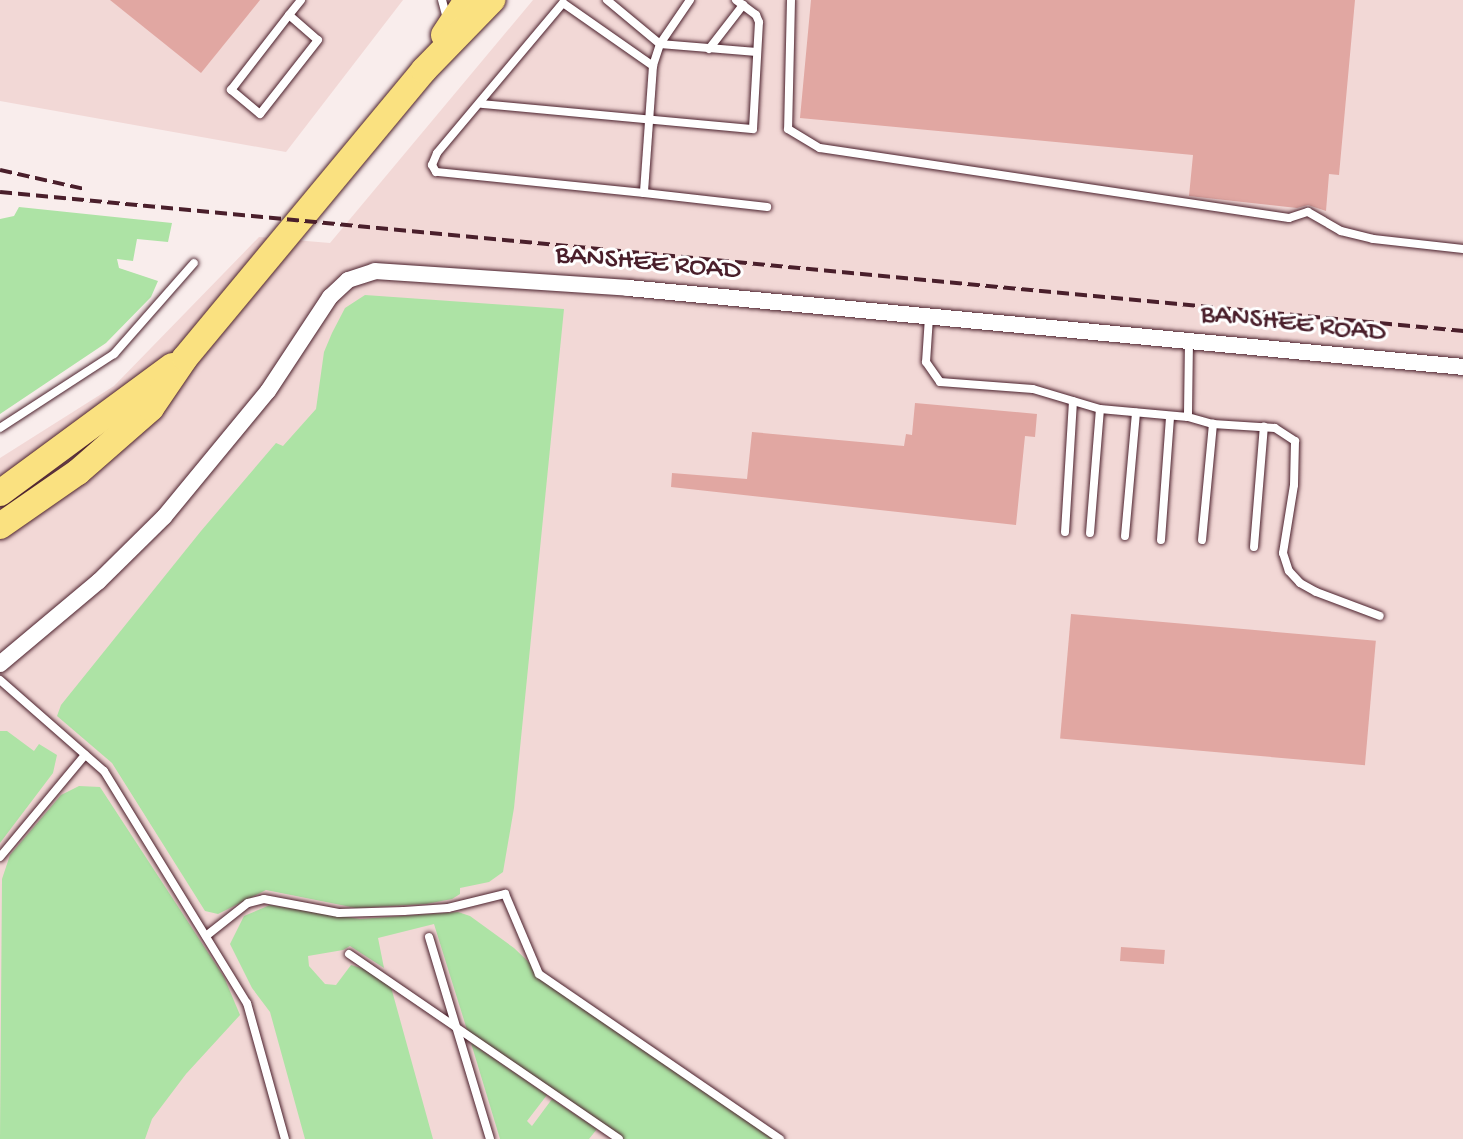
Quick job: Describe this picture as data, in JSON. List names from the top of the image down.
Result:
{
  "streets": {
    "street": ["BANSHEE ROAD"]
  }
}
